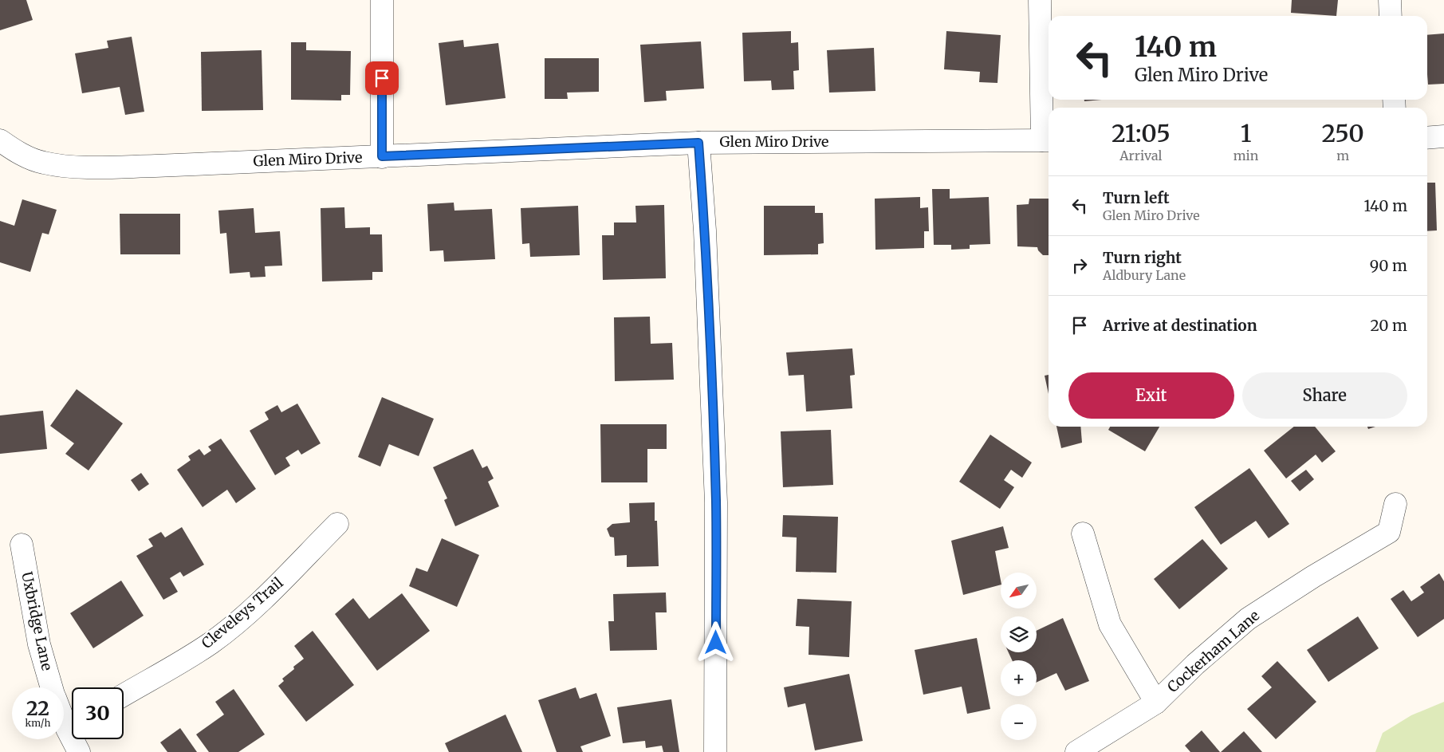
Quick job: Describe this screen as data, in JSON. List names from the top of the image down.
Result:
{
  "streets": {
    "street": [
      "Glen Miro Drive",
      "Cleveleys Trail",
      "Uxbridge Lane",
      "Cockerham Lane"
    ]
  },
  "north": "bottom left",
  "page": {
    "turn": ["140 m", "Glen Miro Drive"],
    "eta": [
      "21:05",
      "Arrival",
      "1",
      "min",
      "250",
      "m"
    ],
    "list": [
      {
        "name": "Turn left",
        "note": "Glen Miro Drive",
        "value": "140 m"
      },
      {
        "name": "Turn right",
        "note": "Aldbury Lane",
        "value": "90 m"
      },
      {
        "name": "Arrive at destination",
        "value": "20 m"
      }
    ],
    "buttons": ["Exit", "Share"],
    "map_buttons": ["+", "−"],
    "speed": "22 km/h",
    "limit": "30"
  }
}
